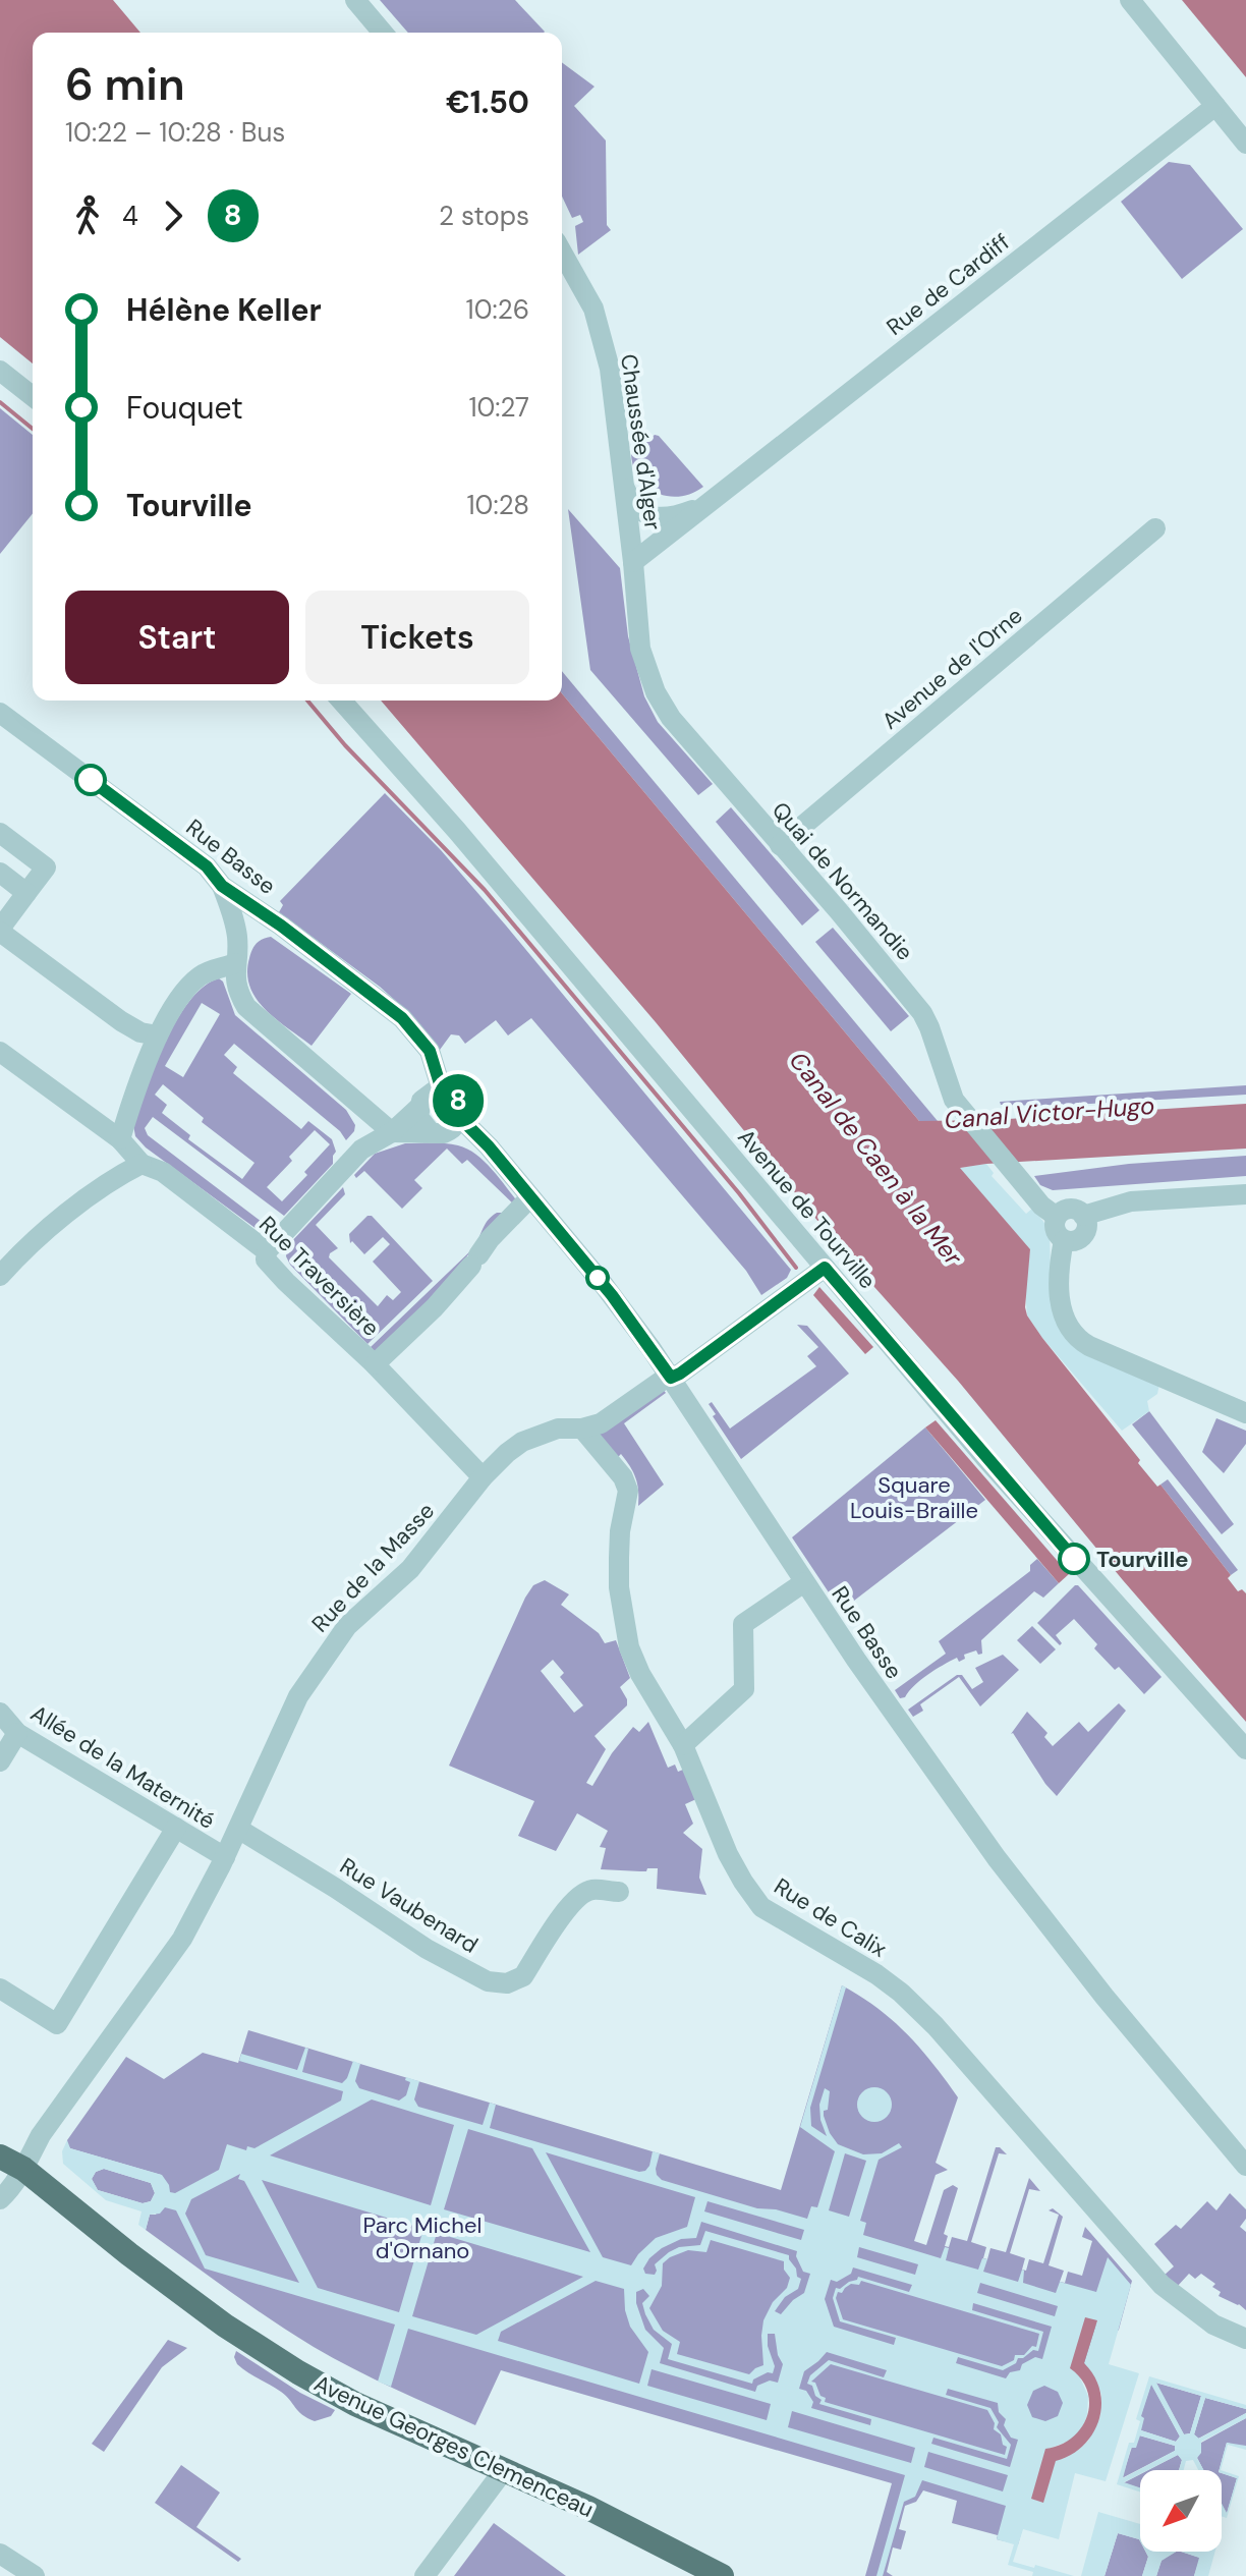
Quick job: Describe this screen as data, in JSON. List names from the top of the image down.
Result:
{
  "streets": {
    "main road": ["Avenue Georges Clemenceau"],
    "street": [
      "Rue de Cardiff",
      "Chaussée d'Alger",
      "Avenue de l'Orne",
      "Rue Basse",
      "Quai de Normandie",
      "Avenue de Tourville",
      "Rue Traversière",
      "Rue de la Masse",
      "Allée de la Maternité",
      "Rue Vaubenard",
      "Rue de Calix"
    ]
  },
  "crossings": [
    ["Rue de Cardiff", "Chaussée d'Alger"],
    ["Rue de Cardiff", "Quai de Normandie"],
    ["Chaussée d'Alger", "Quai de Normandie"],
    ["Avenue de l'Orne", "Quai de Normandie"],
    ["Rue Basse", "Rue de la Masse"],
    ["Avenue de Tourville", "Rue de la Masse"],
    ["Rue Traversière", "Rue de la Masse"],
    ["Rue de la Masse", "Allée de la Maternité"],
    ["Rue de la Masse", "Rue Vaubenard"],
    ["Rue de la Masse", "Rue de Calix"],
    ["Rue de la Masse", "Avenue Georges Clemenceau"]
  ],
  "water": ["Canal Victor-Hugo", "Canal de Caen à la Mer"],
  "parks": ["Square Louis-Braille", "Parc Michel d'Ornano"],
  "places": ["Tourville"],
  "lines": ["bus line 8"],
  "north": "bottom left",
  "page": {
    "on_map": "8",
    "heading": ["6 min", "10:22 – 10:28 · Bus", "€1.50"],
    "legs": ["4", "8", "2 stops"],
    "list": [
      {
        "name": "Hélène Keller",
        "value": "10:26"
      },
      {
        "name": "Fouquet",
        "value": "10:27"
      },
      {
        "name": "Tourville",
        "value": "10:28"
      }
    ],
    "buttons": ["Start", "Tickets"]
  }
}
